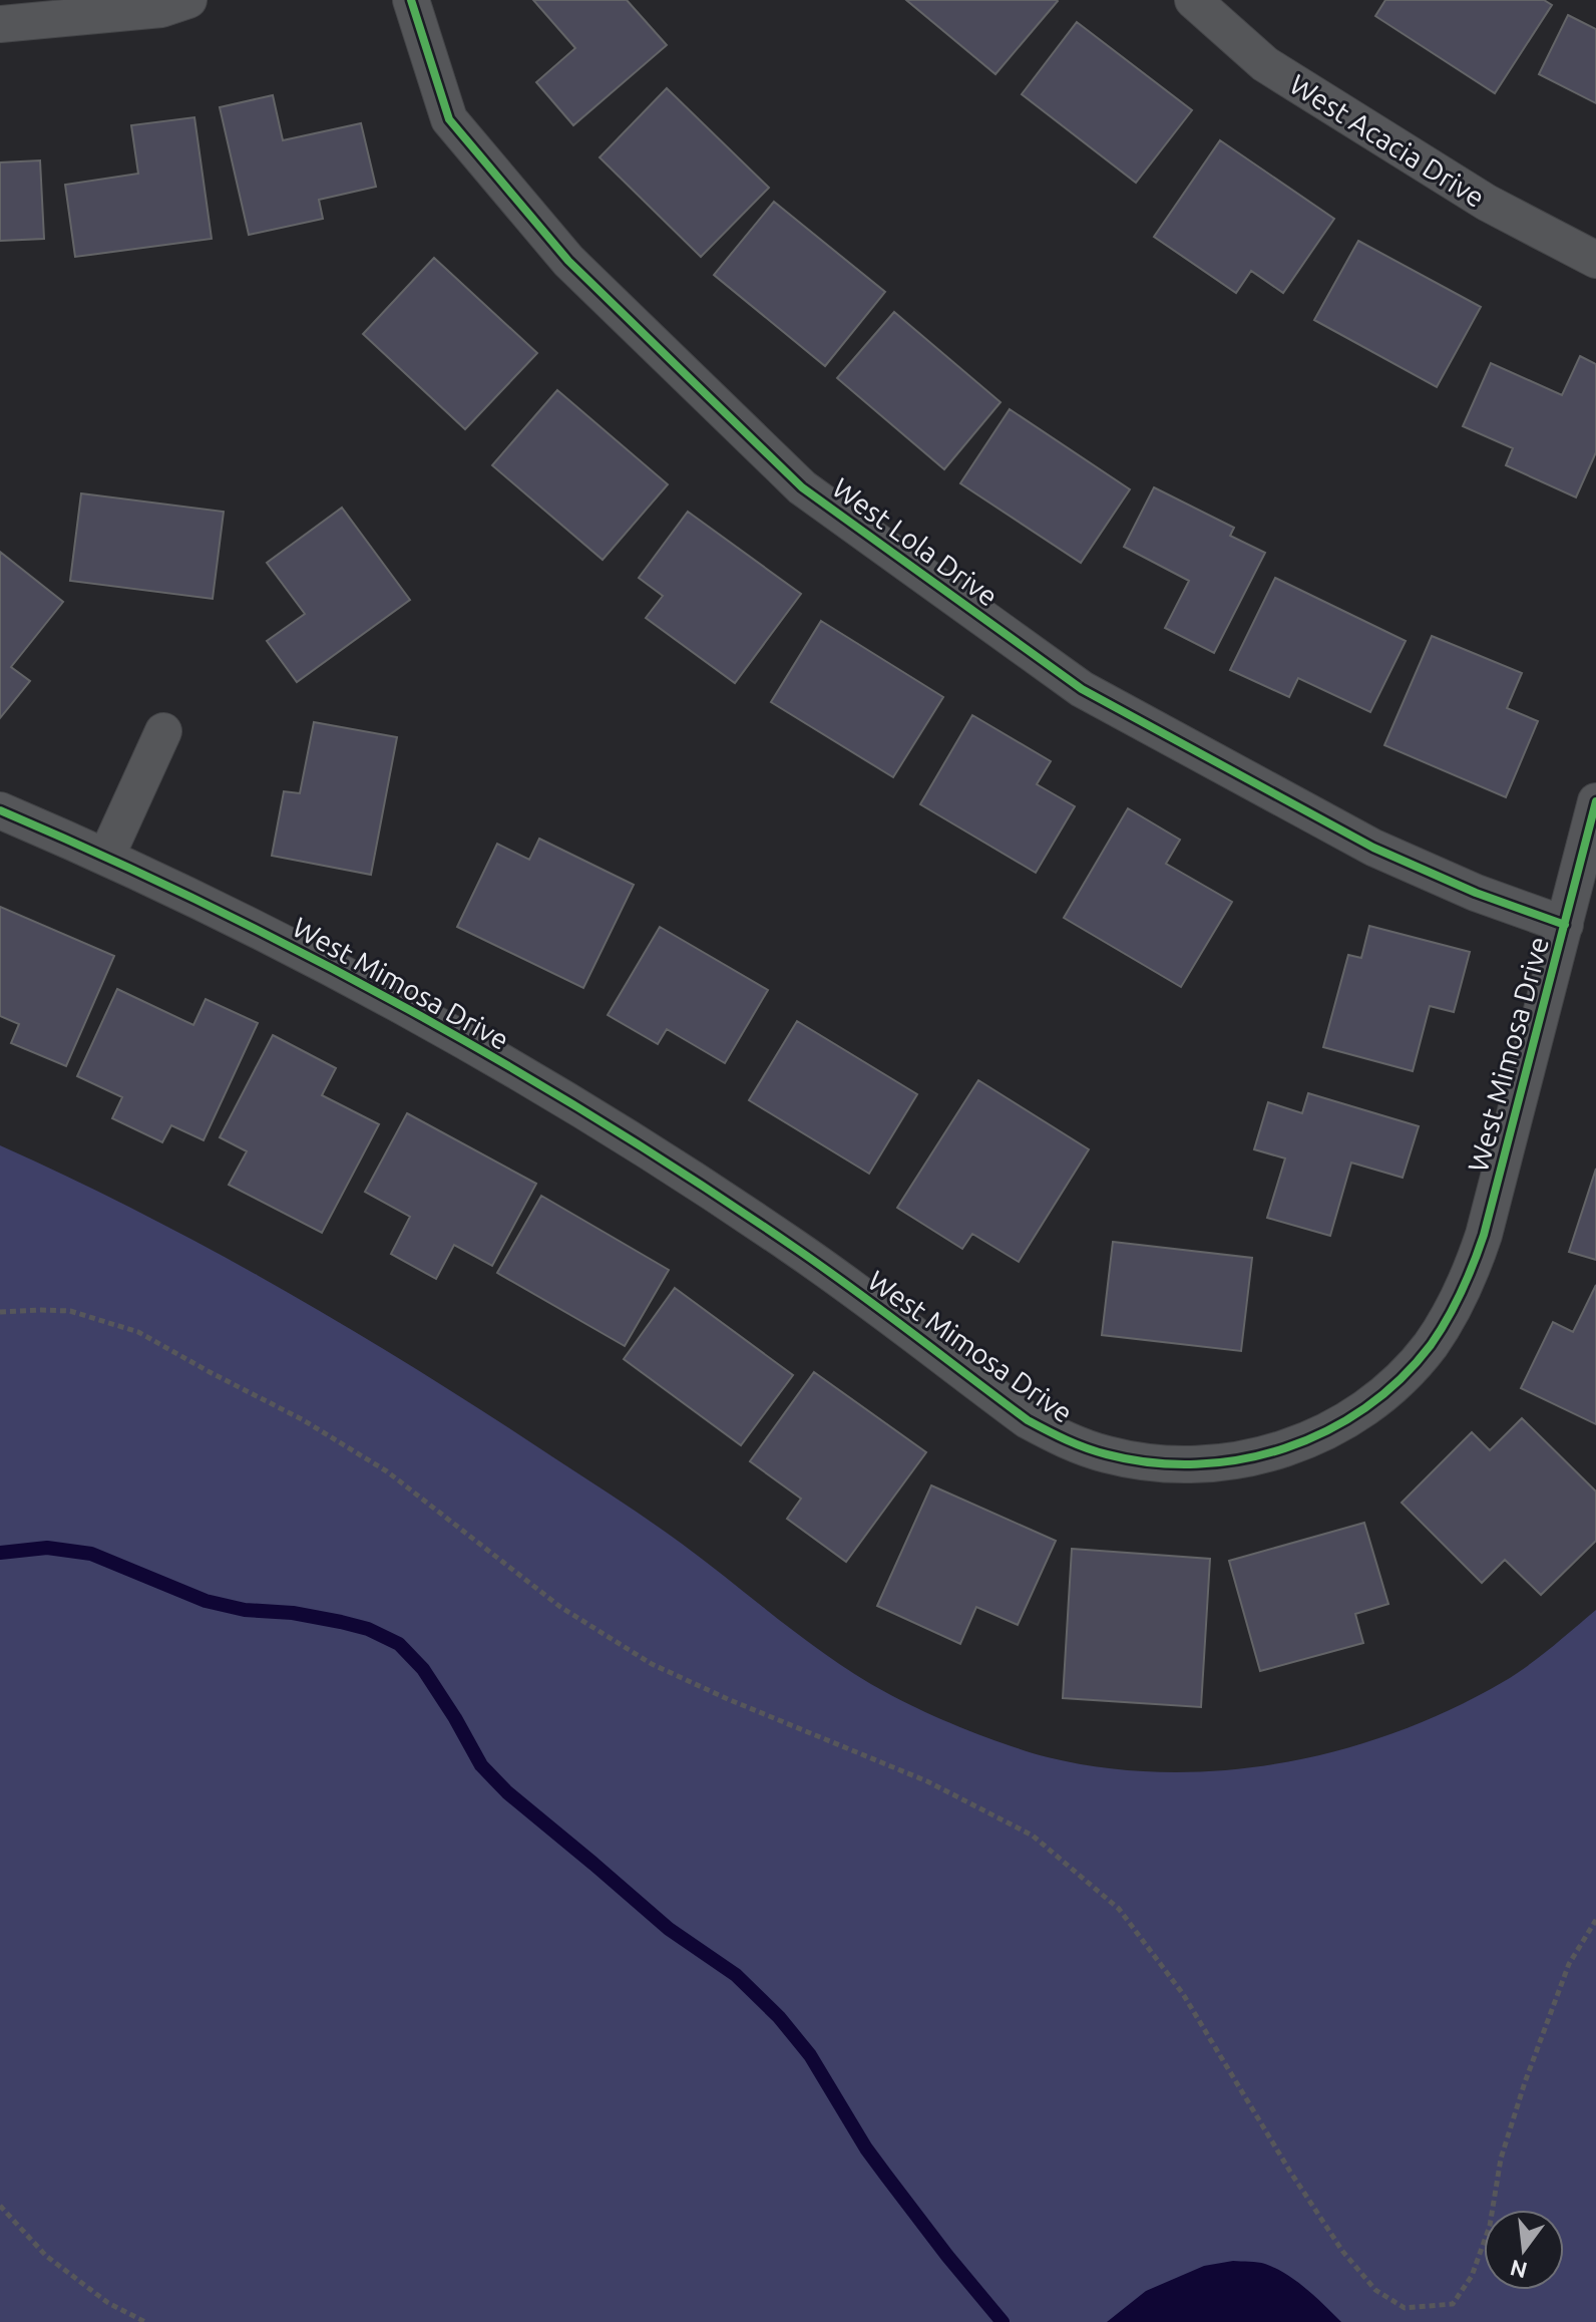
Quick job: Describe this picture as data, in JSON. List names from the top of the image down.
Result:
{
  "streets": {
    "street": ["West Acacia Drive", "West Lola Drive", "West Mimosa Drive"]
  },
  "crossings": [
    ["West Lola Drive", "West Mimosa Drive"]
  ],
  "north": "bottom"
}
